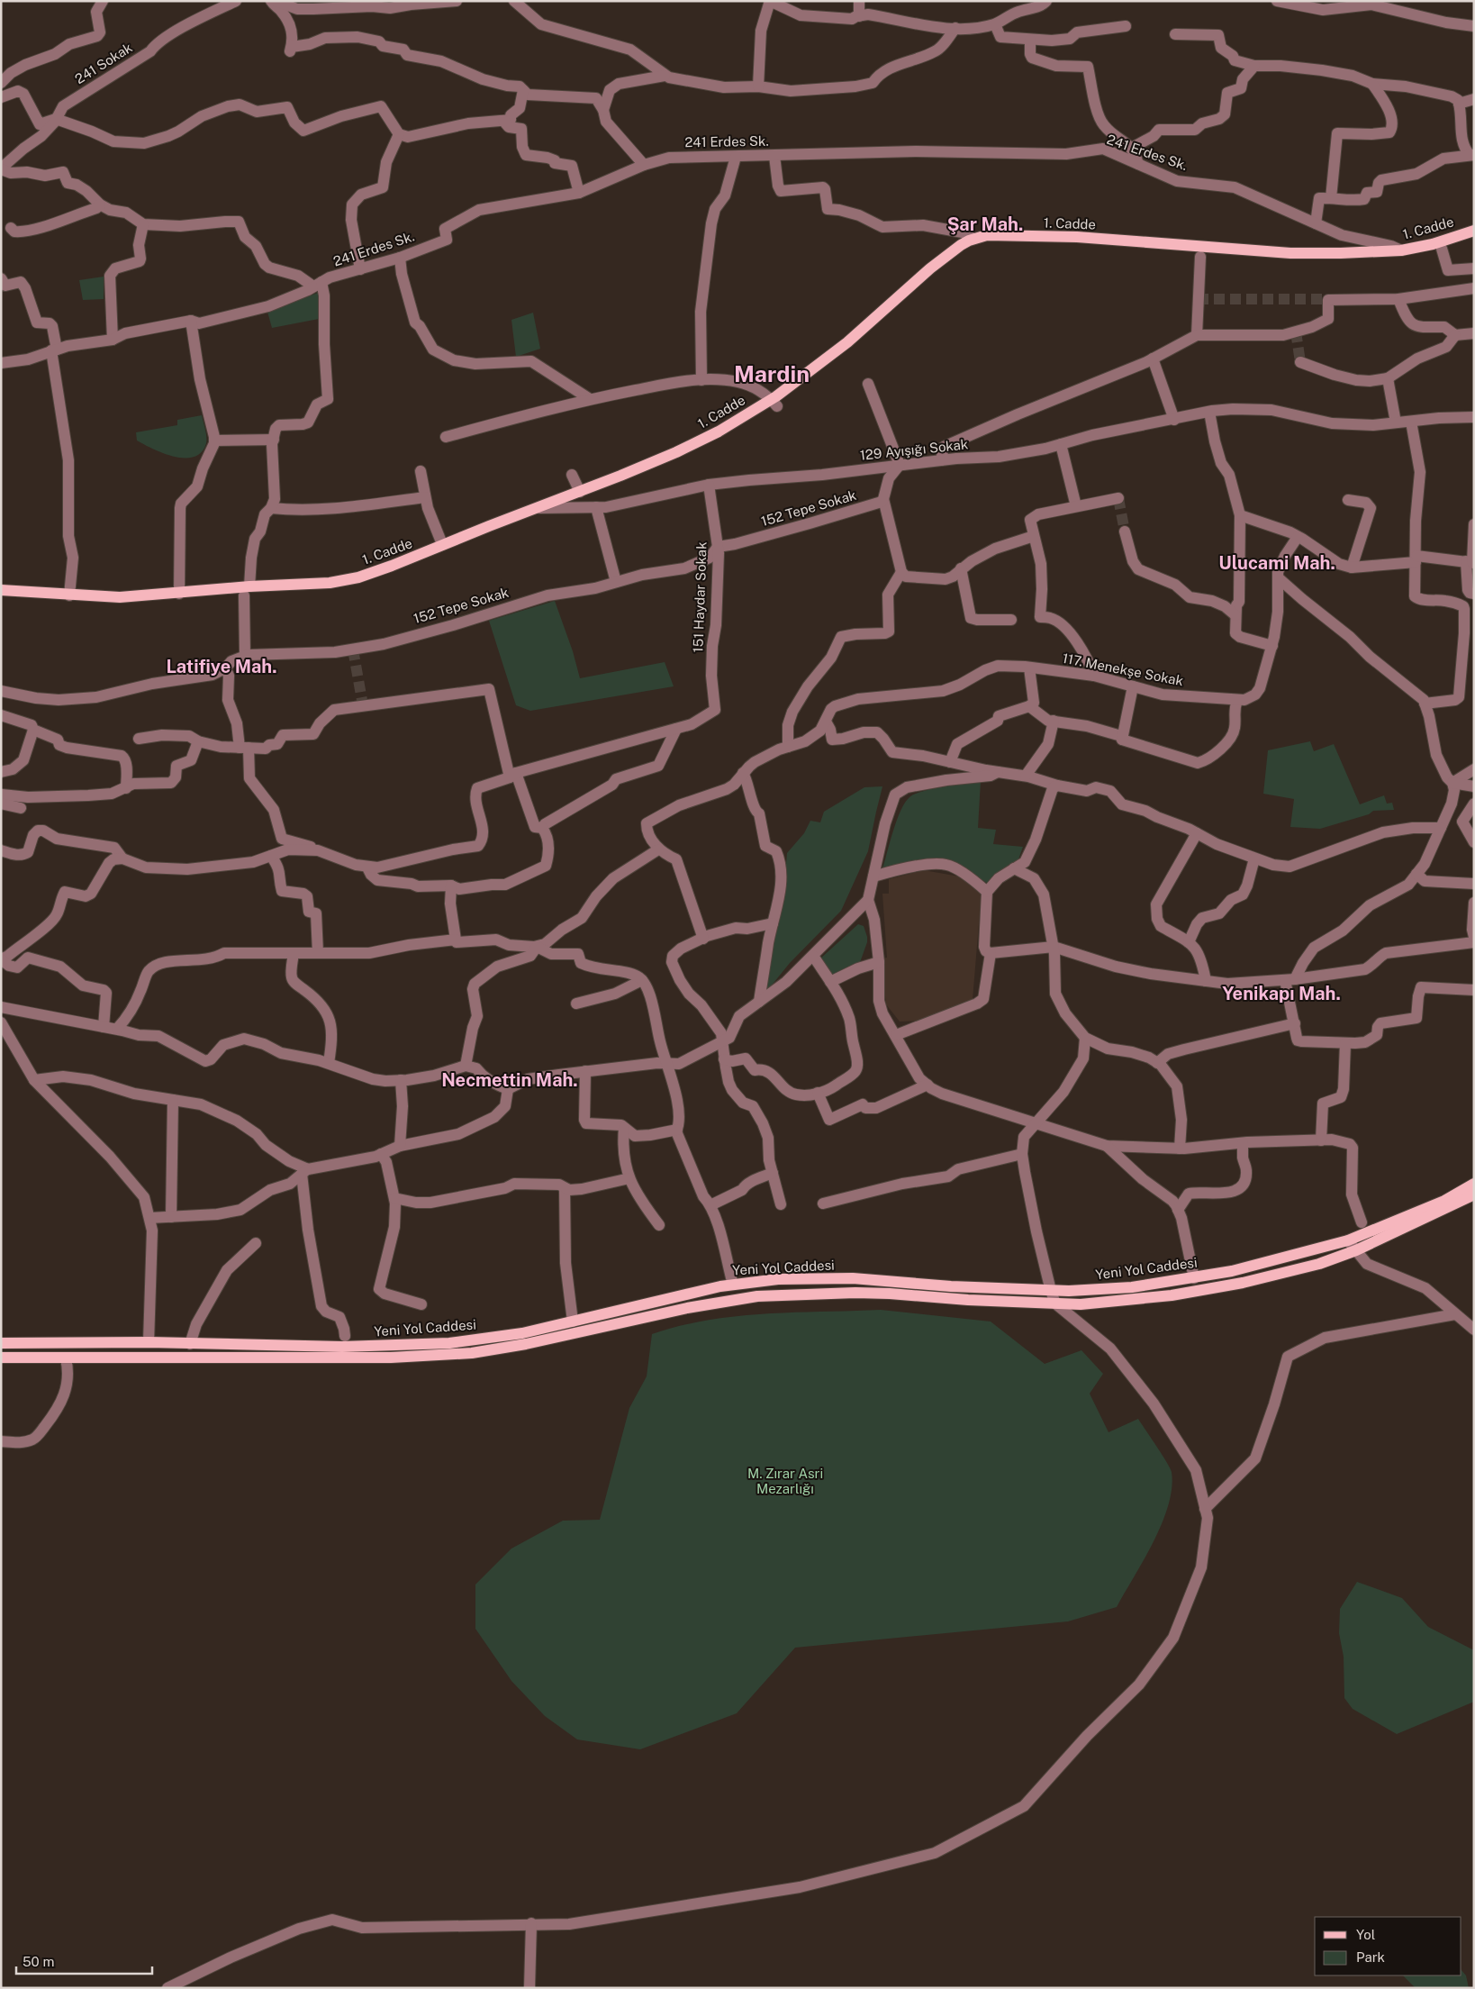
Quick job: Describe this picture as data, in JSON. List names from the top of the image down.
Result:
{
  "streets": {
    "main road": ["1. Cadde", "Yeni Yol Caddesi"],
    "street": [
      "241 Sokak",
      "241 Erdes Sk.",
      "129 Ayışığı Sokak",
      "152 Tepe Sokak",
      "151 Haydar Sokak",
      "117. Menekşe Sokak"
    ]
  },
  "crossings": [
    ["241 Erdes Sk.", "1. Cadde"],
    ["1. Cadde", "129 Ayışığı Sokak"],
    ["129 Ayışığı Sokak", "151 Haydar Sokak"],
    ["152 Tepe Sokak", "151 Haydar Sokak"]
  ],
  "districts": [
    "Şar Mah.",
    "Mardin",
    "Ulucami Mah.",
    "Latifiye Mah.",
    "Yenikapı Mah.",
    "Necmettin Mah."
  ],
  "parks": ["M. Zırar Asri Mezarlığı"],
  "legend": ["Yol", "Park"],
  "scale_bar": "50 m"
}
